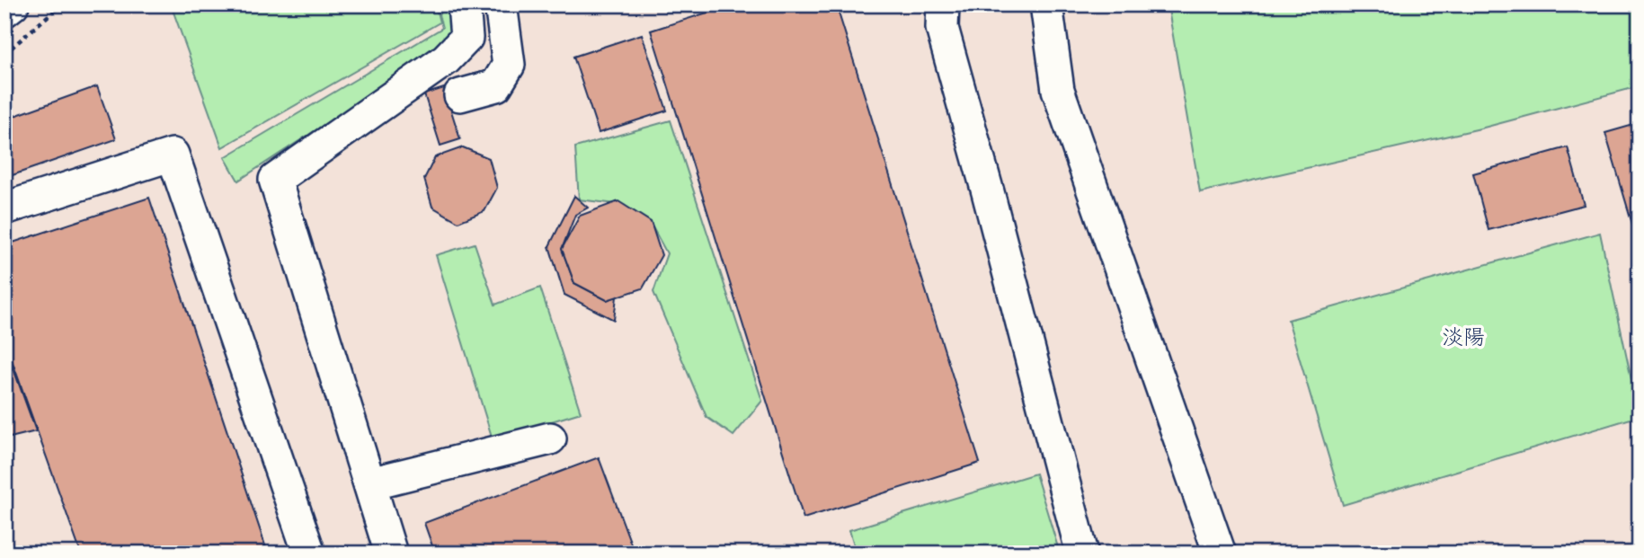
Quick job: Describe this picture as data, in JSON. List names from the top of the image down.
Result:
{
  "districts": ["淡陽"]
}
